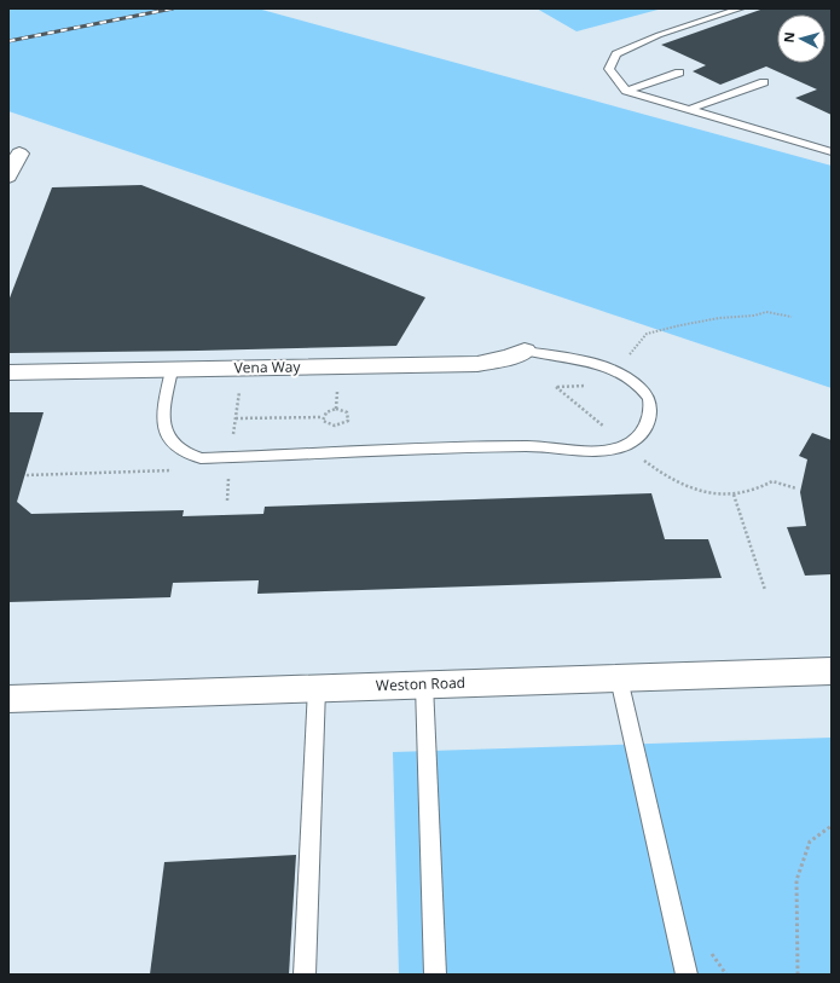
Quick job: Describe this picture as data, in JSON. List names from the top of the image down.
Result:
{
  "streets": {
    "main road": ["Vena Way", "Weston Road"]
  },
  "north": "left"
}
